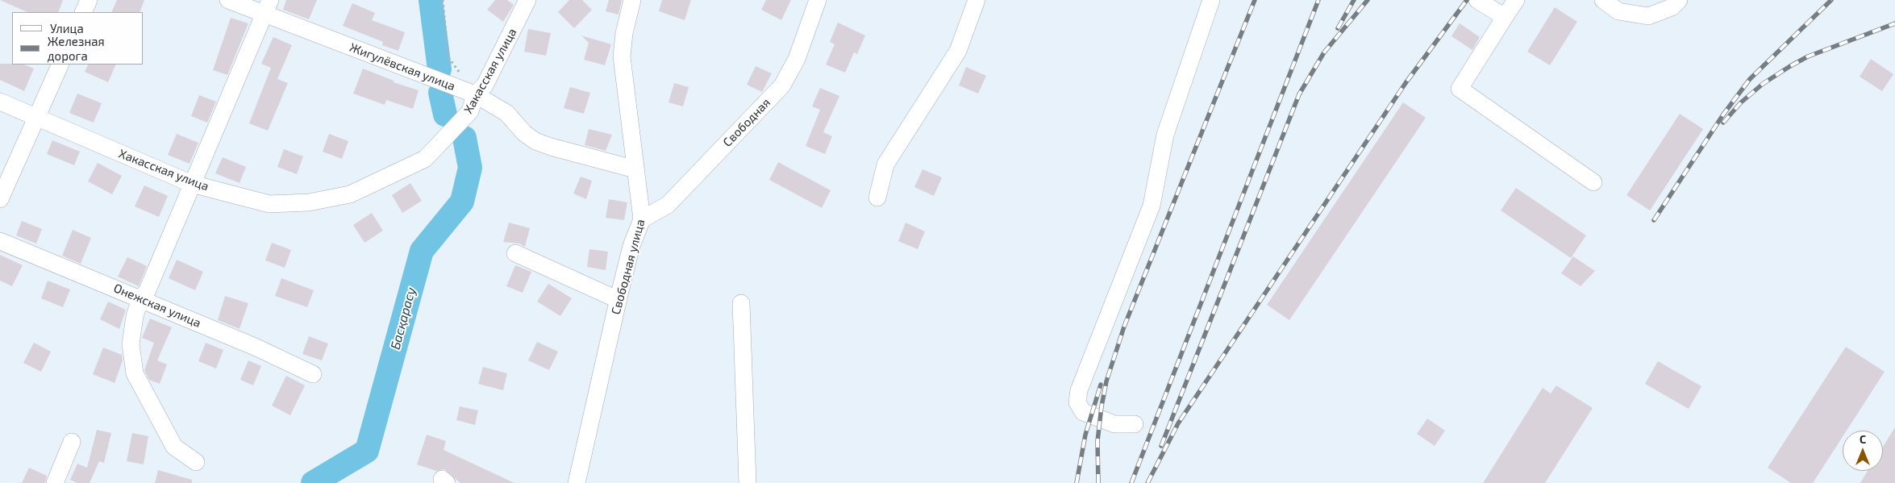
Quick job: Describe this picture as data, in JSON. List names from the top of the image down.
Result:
{
  "streets": {
    "street": [
      "Жигулёвская улица",
      "Хакасская улица",
      "Свободная",
      "Свободная улица",
      "Онежская улица"
    ]
  },
  "crossings": [
    ["Жигулёвская улица", "Хакасская улица"],
    ["Жигулёвская улица", "Свободная улица"],
    ["Свободная", "Свободная улица"]
  ],
  "water": ["Басқарасу"],
  "legend": ["Улица", "Железная дорога"],
  "north": "top"
}
